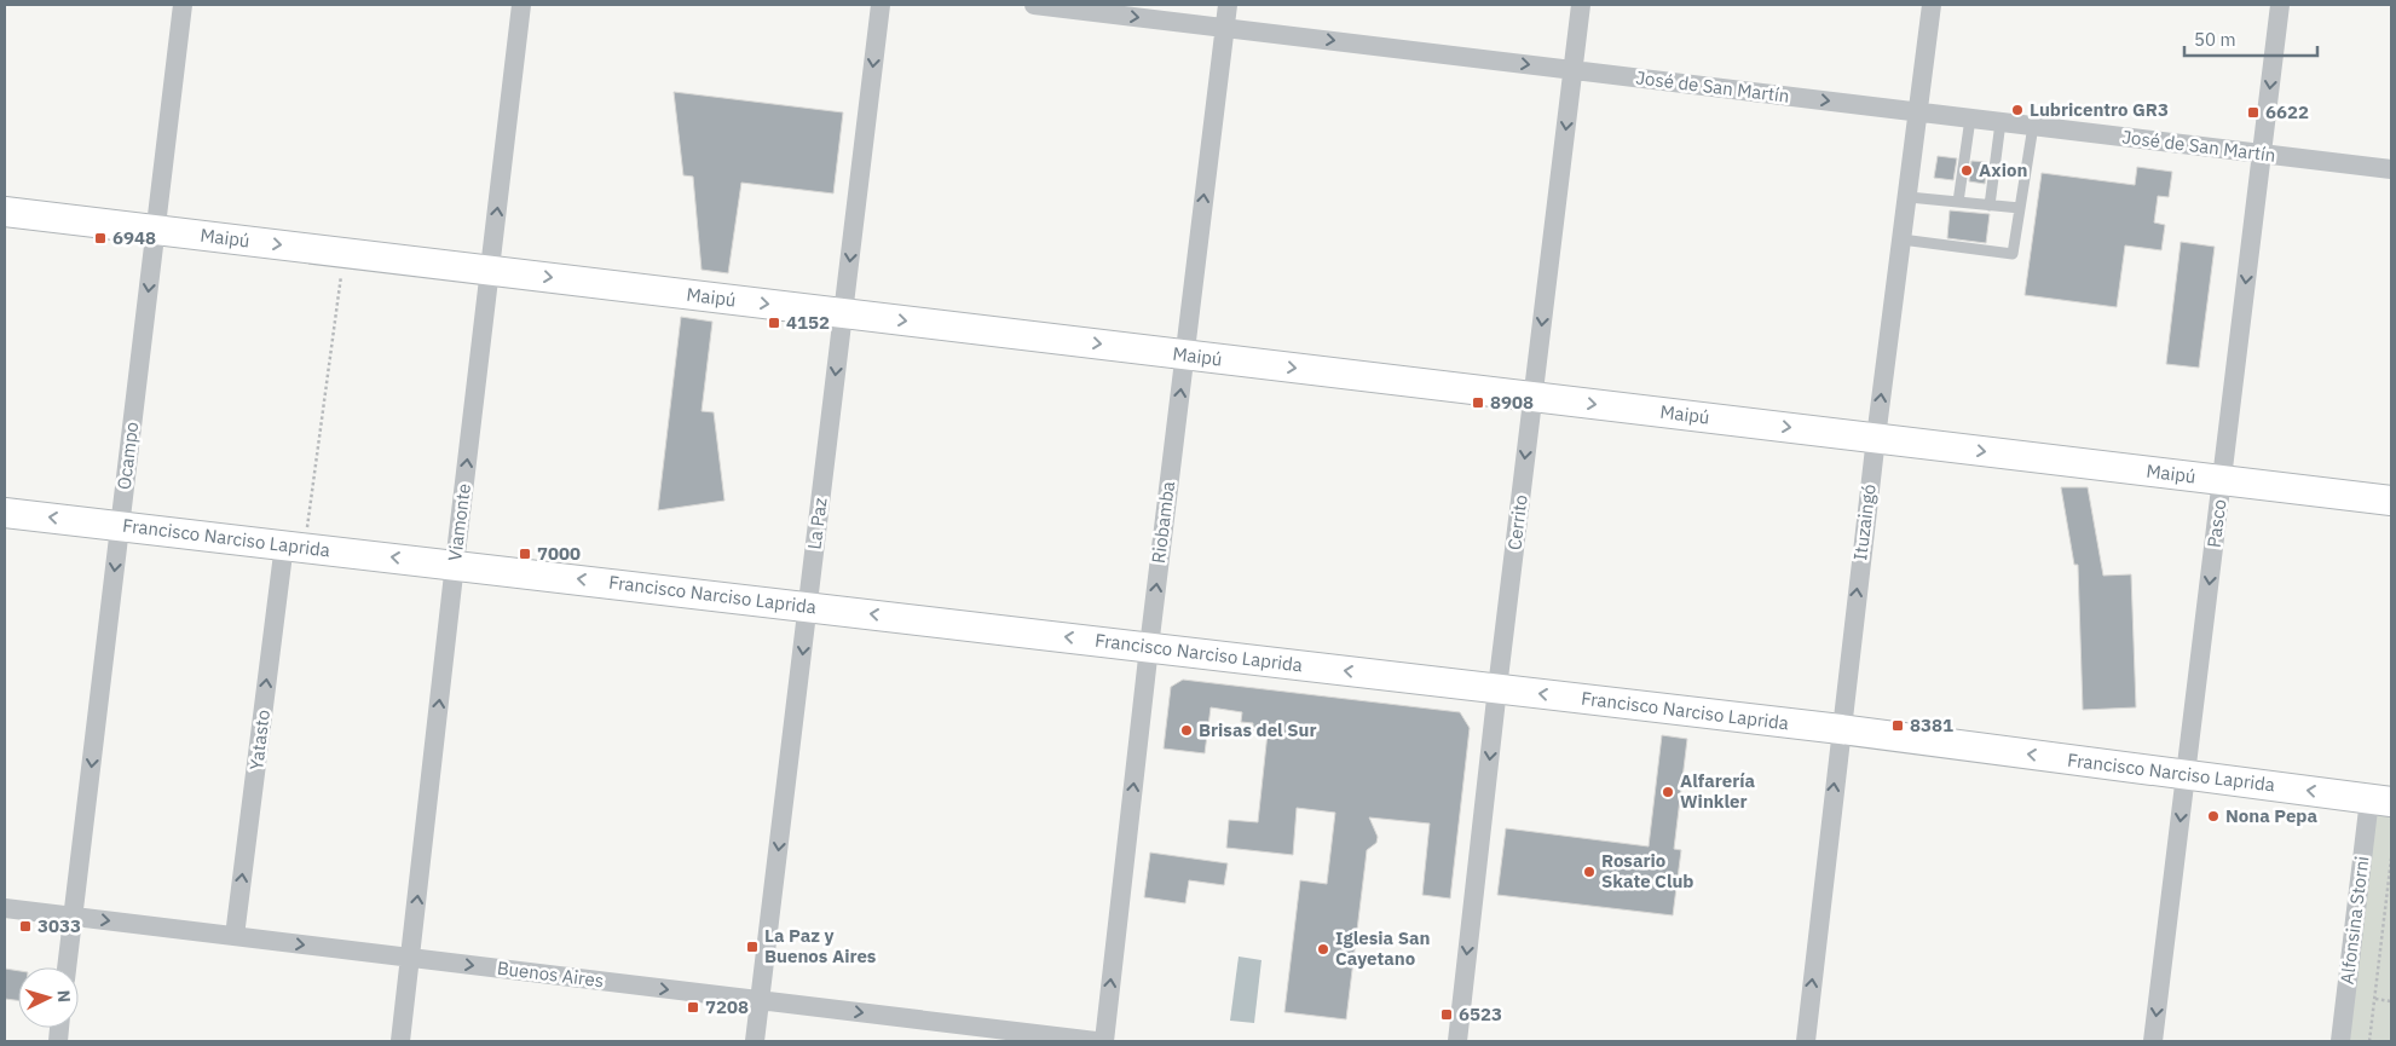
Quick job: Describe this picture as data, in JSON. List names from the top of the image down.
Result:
{
  "streets": {
    "main road": ["Maipú", "Francisco Narciso Laprida"],
    "street": [
      "José de San Martín",
      "Ocampo",
      "Viamonte",
      "Riobamba",
      "Cerrito",
      "Ituzaingó",
      "La Paz",
      "Pasco",
      "Yatasto",
      "Alfonsina Storni",
      "Buenos Aires"
    ]
  },
  "crossings": [
    ["José de San Martín", "Riobamba"],
    ["José de San Martín", "Cerrito"],
    ["José de San Martín", "Ituzaingó"],
    ["José de San Martín", "Pasco"],
    ["Maipú", "Ocampo"],
    ["Maipú", "Viamonte"],
    ["Maipú", "Riobamba"],
    ["Maipú", "Cerrito"],
    ["Maipú", "Ituzaingó"],
    ["Maipú", "La Paz"],
    ["Maipú", "Pasco"],
    ["Ocampo", "Francisco Narciso Laprida"],
    ["Ocampo", "Buenos Aires"],
    ["Viamonte", "Francisco Narciso Laprida"],
    ["Viamonte", "Buenos Aires"],
    ["Riobamba", "Francisco Narciso Laprida"],
    ["Cerrito", "Francisco Narciso Laprida"],
    ["Ituzaingó", "Francisco Narciso Laprida"],
    ["La Paz", "Francisco Narciso Laprida"],
    ["La Paz", "Buenos Aires"],
    ["Pasco", "Francisco Narciso Laprida"],
    ["Francisco Narciso Laprida", "Yatasto"],
    ["Francisco Narciso Laprida", "Alfonsina Storni"],
    ["Yatasto", "Buenos Aires"]
  ],
  "one_way": [
    "José de San Martín",
    "Maipú",
    "Ocampo",
    "Viamonte",
    "Riobamba",
    "Cerrito",
    "Ituzaingó",
    "La Paz",
    "Pasco",
    "Francisco Narciso Laprida",
    "Yatasto",
    "Buenos Aires"
  ],
  "places": {
    "other": [
      "Lubricentro GR3",
      "Axion",
      "Brisas del Sur",
      "Alfarería Winkler",
      "Nona Pepa",
      "Rosario Skate Club",
      "Iglesia San Cayetano"
    ],
    "transit": [
      "6622",
      "6948",
      "4152",
      "8908",
      "7000",
      "8381",
      "3033",
      "La Paz y Buenos Aires",
      "7208",
      "6523"
    ]
  },
  "scale_bar": "50 m",
  "north": "right"
}
